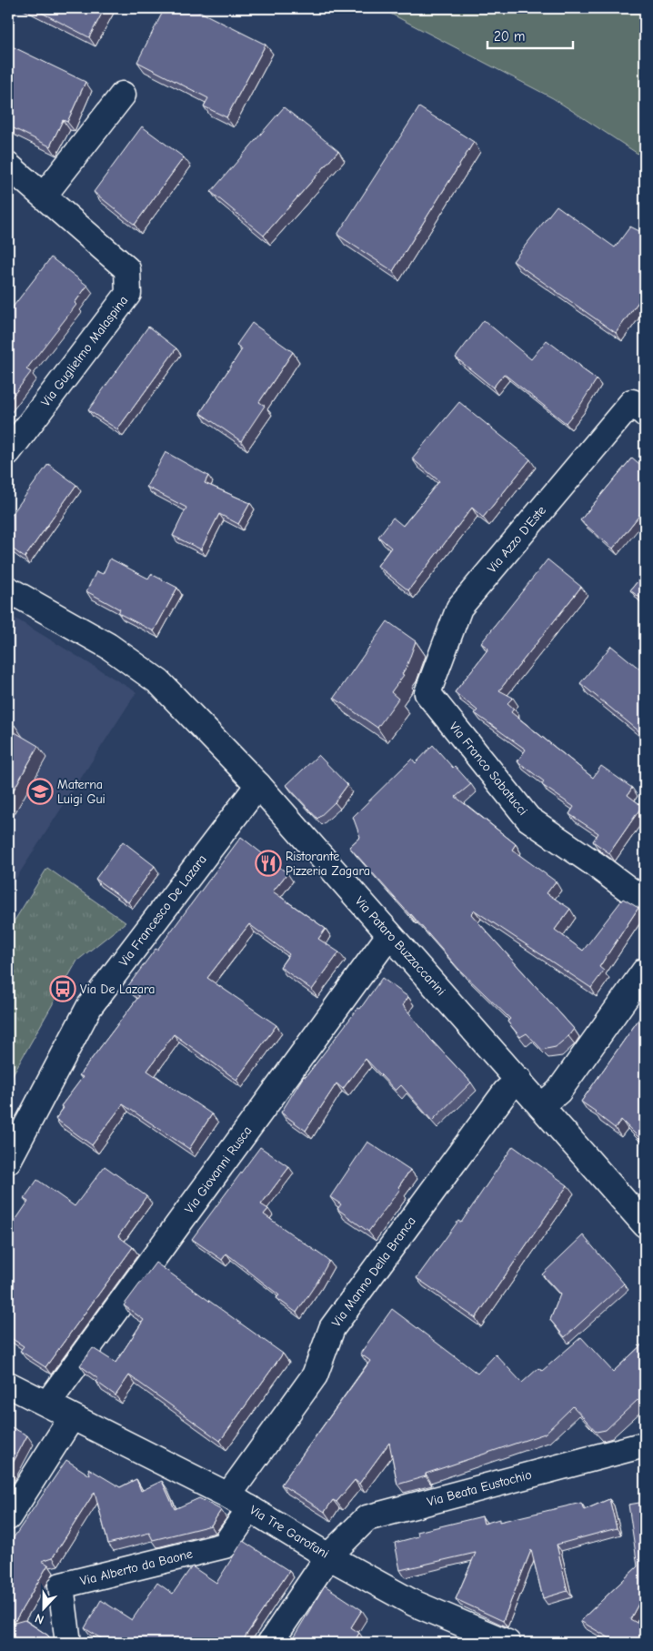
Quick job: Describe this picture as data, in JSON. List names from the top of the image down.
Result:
{
  "streets": {
    "street": [
      "Via Guglielmo Malaspina",
      "Via Azzo D'Este",
      "Via Franco Sabatucci",
      "Via Francesco De Lazara",
      "Via Pataro Buzzaccarini",
      "Via Giovanni Rusca",
      "Via Manno Della Branca",
      "Via Beata Eustochio",
      "Via Tre Garofani",
      "Via Alberto da Baone"
    ]
  },
  "crossings": [
    ["Via Azzo D'Este", "Via Franco Sabatucci"],
    ["Via Francesco De Lazara", "Via Pataro Buzzaccarini"],
    ["Via Pataro Buzzaccarini", "Via Giovanni Rusca"],
    ["Via Pataro Buzzaccarini", "Via Manno Della Branca"],
    ["Via Giovanni Rusca", "Via Tre Garofani"],
    ["Via Manno Della Branca", "Via Tre Garofani"],
    ["Via Beata Eustochio", "Via Tre Garofani"],
    ["Via Tre Garofani", "Via Alberto da Baone"]
  ],
  "places": {
    "school or university": ["Materna Luigi Gui"],
    "restaurant": ["Ristorante Pizzeria Zagara"],
    "bus stop": ["Via De Lazara"]
  },
  "scale_bar": "20 m",
  "north": "bottom"
}
